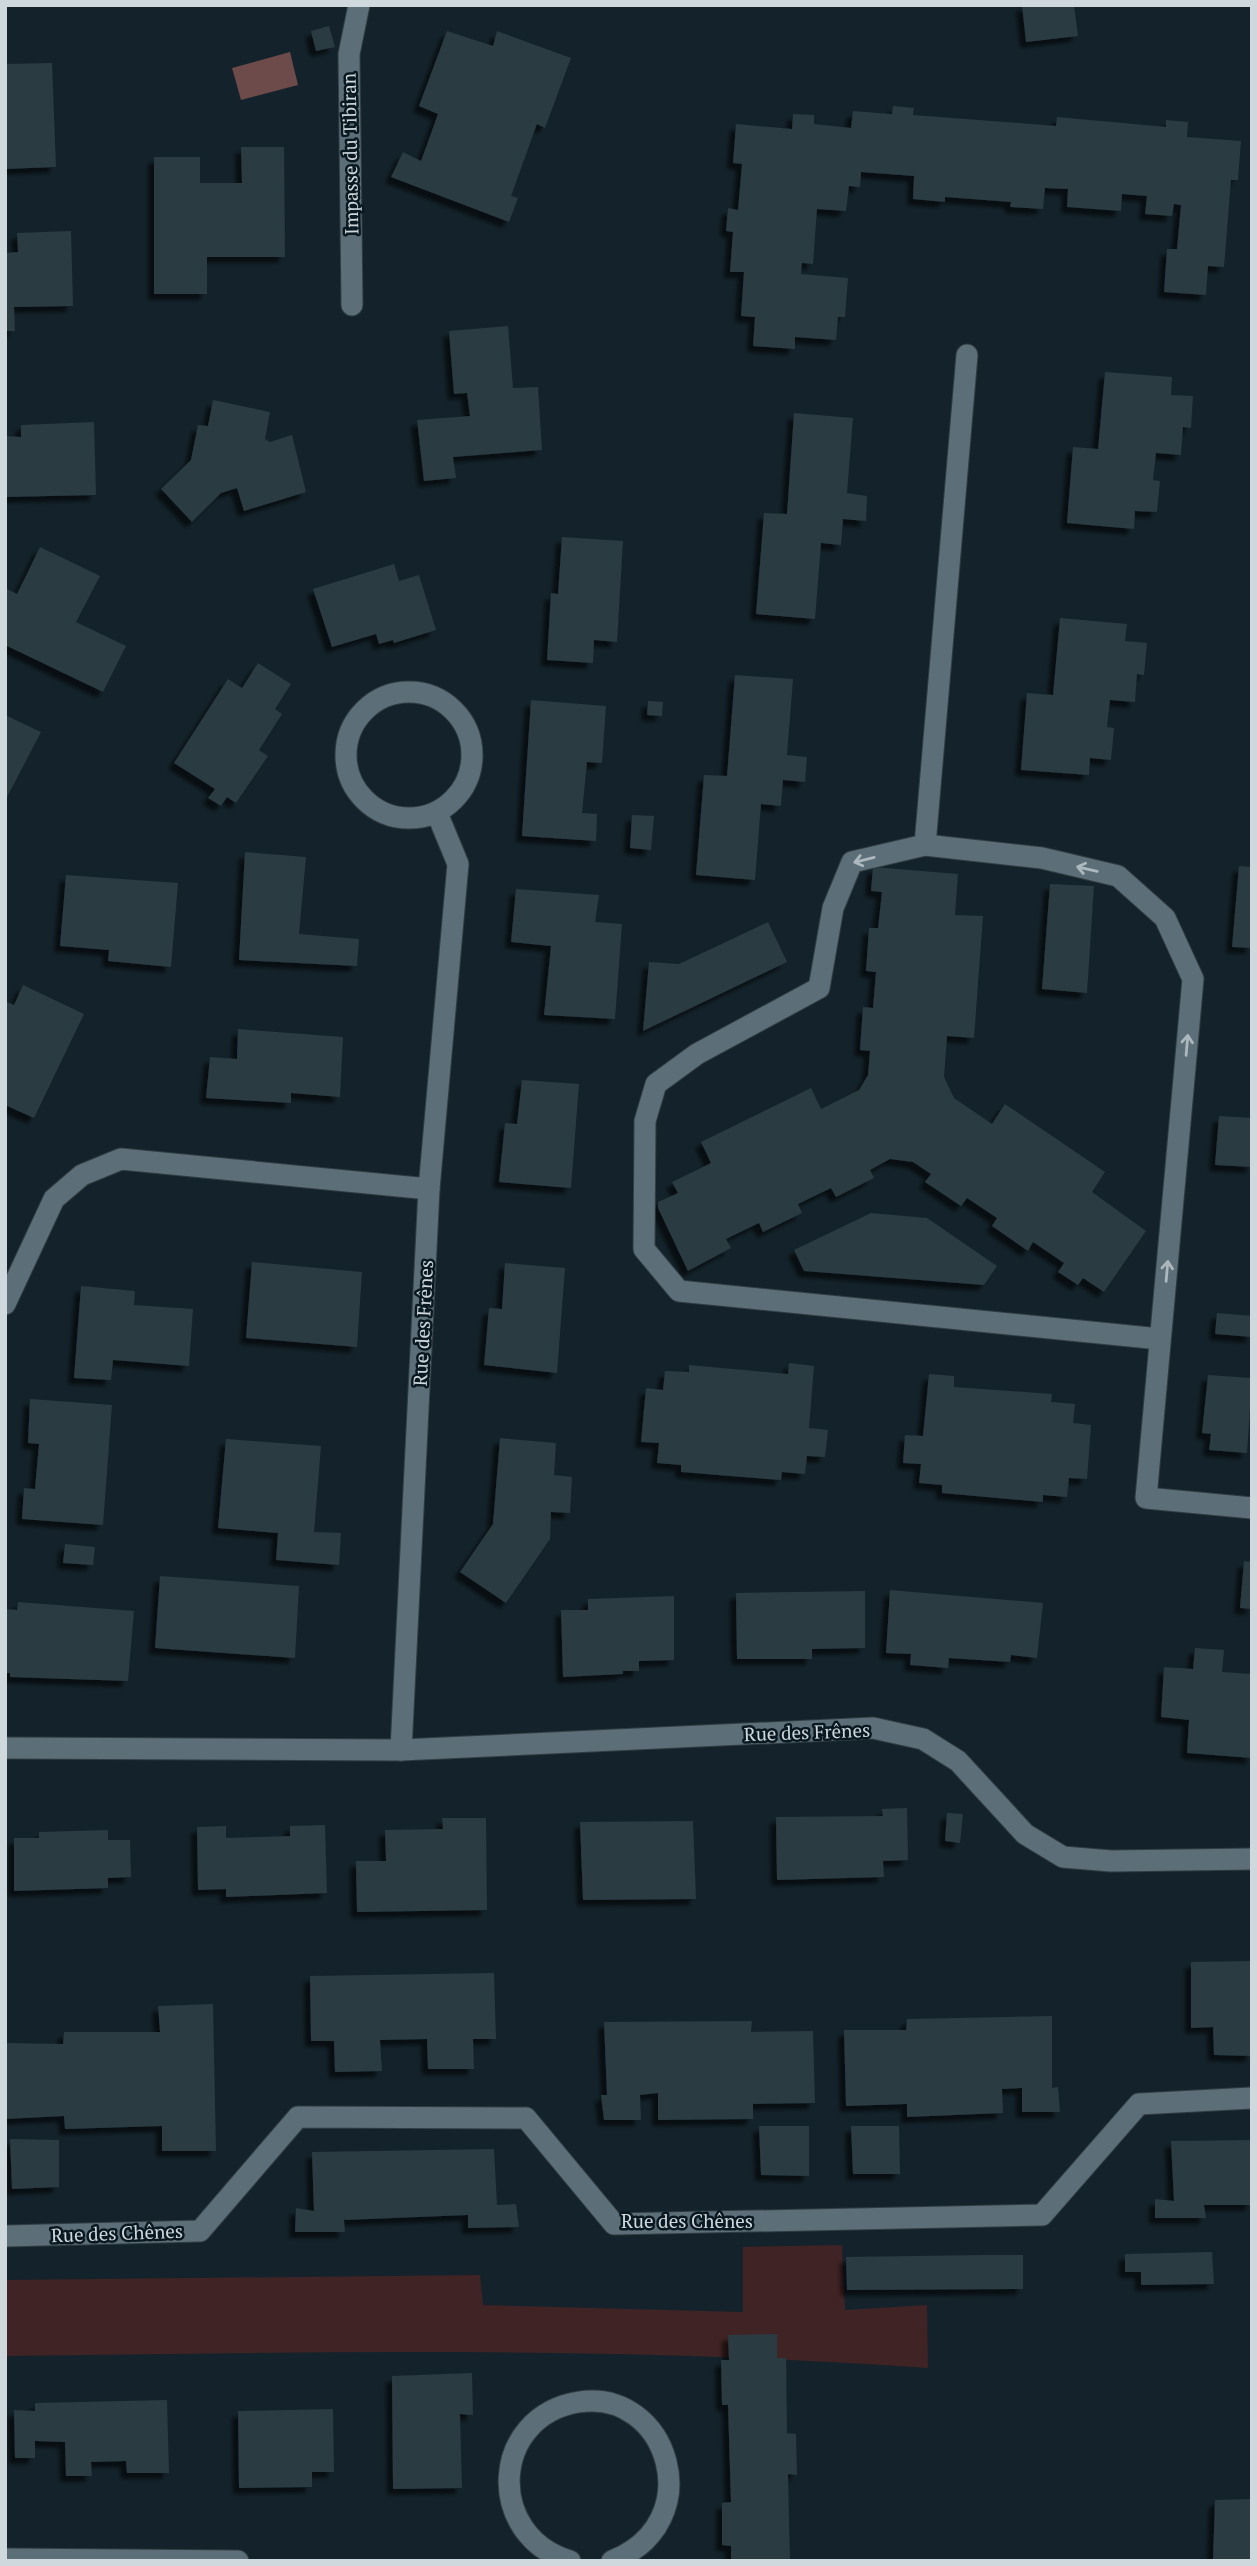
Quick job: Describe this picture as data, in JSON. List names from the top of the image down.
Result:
{
  "streets": {
    "street": ["Impasse du Tibiran", "Rue des Frênes", "Rue des Chênes"]
  }
}
